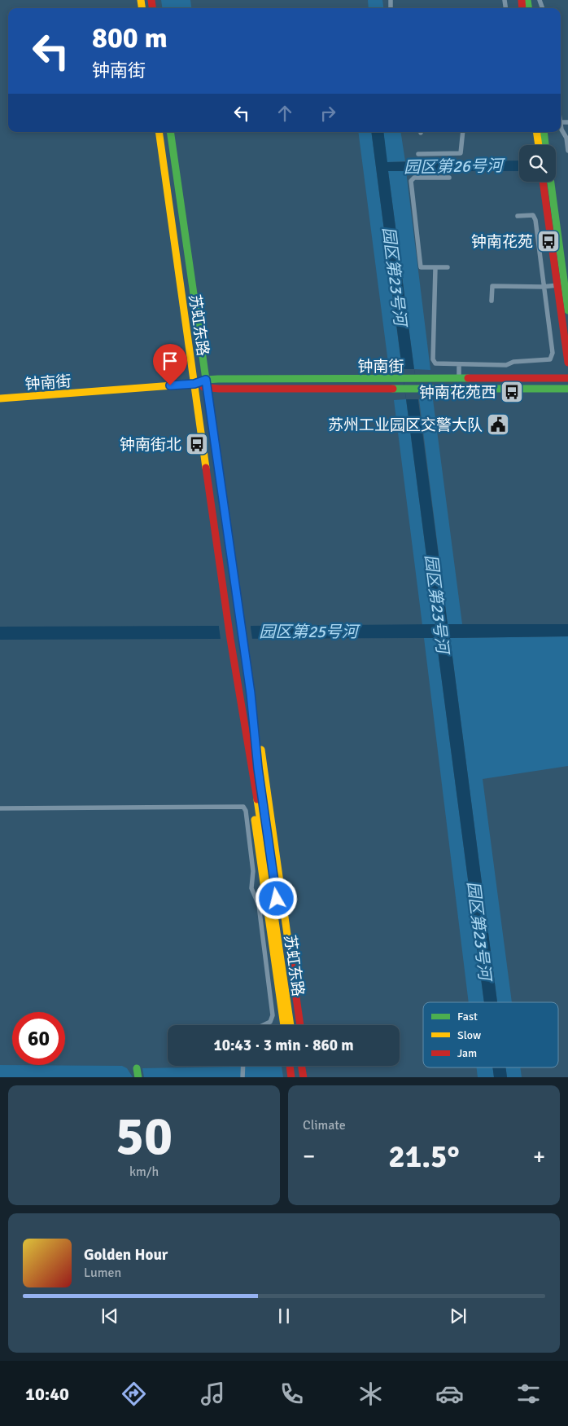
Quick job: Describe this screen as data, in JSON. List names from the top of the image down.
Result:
{
  "streets": {
    "main road": ["苏虹东路", "钟南街"]
  },
  "crossings": [
    ["苏虹东路", "钟南街"]
  ],
  "water": ["园区第26号河", "园区第23号河", "园区第25号河"],
  "places": {
    "bus stop": ["钟南花苑", "钟南花苑西", "钟南街北"],
    "public building": ["苏州工业园区交警大队"]
  },
  "legend": ["Fast", "Slow", "Jam"],
  "page": {
    "turn": ["800 m", "钟南街"],
    "limit": "60",
    "trip": "10:43 · 3 min · 860 m",
    "tile": [
      ["50", "km/h"],
      "Climate"
    ],
    "heat": ["−", "21.5°", "+"],
    "song": ["Golden Hour", "Lumen"],
    "tabs": "10:40"
  }
}
